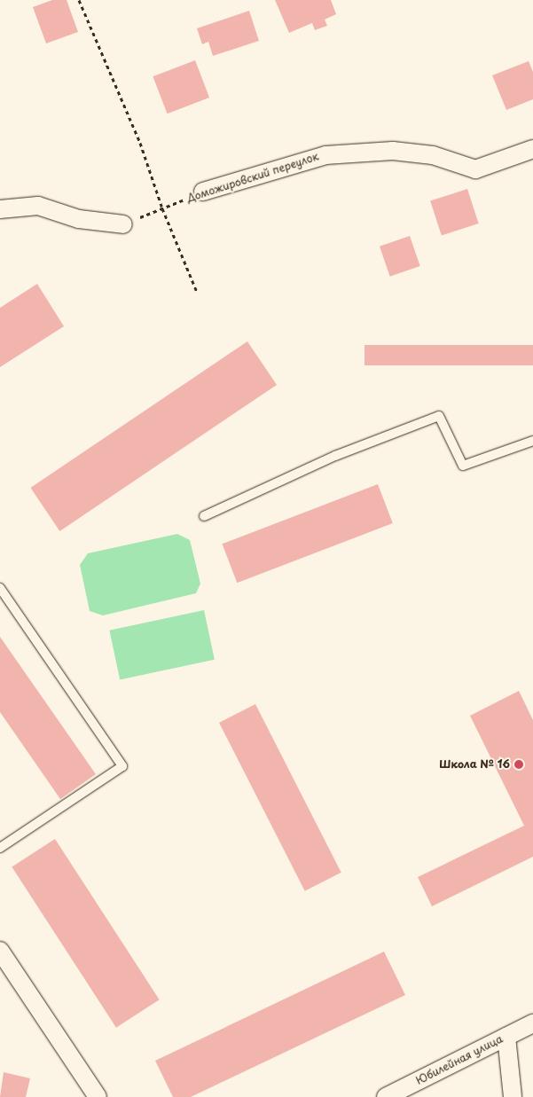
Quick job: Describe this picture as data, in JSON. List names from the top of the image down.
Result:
{
  "streets": {
    "street": ["Доможировский переулок", "Юбилейная улица"]
  },
  "places": ["Школа № 16"]
}
